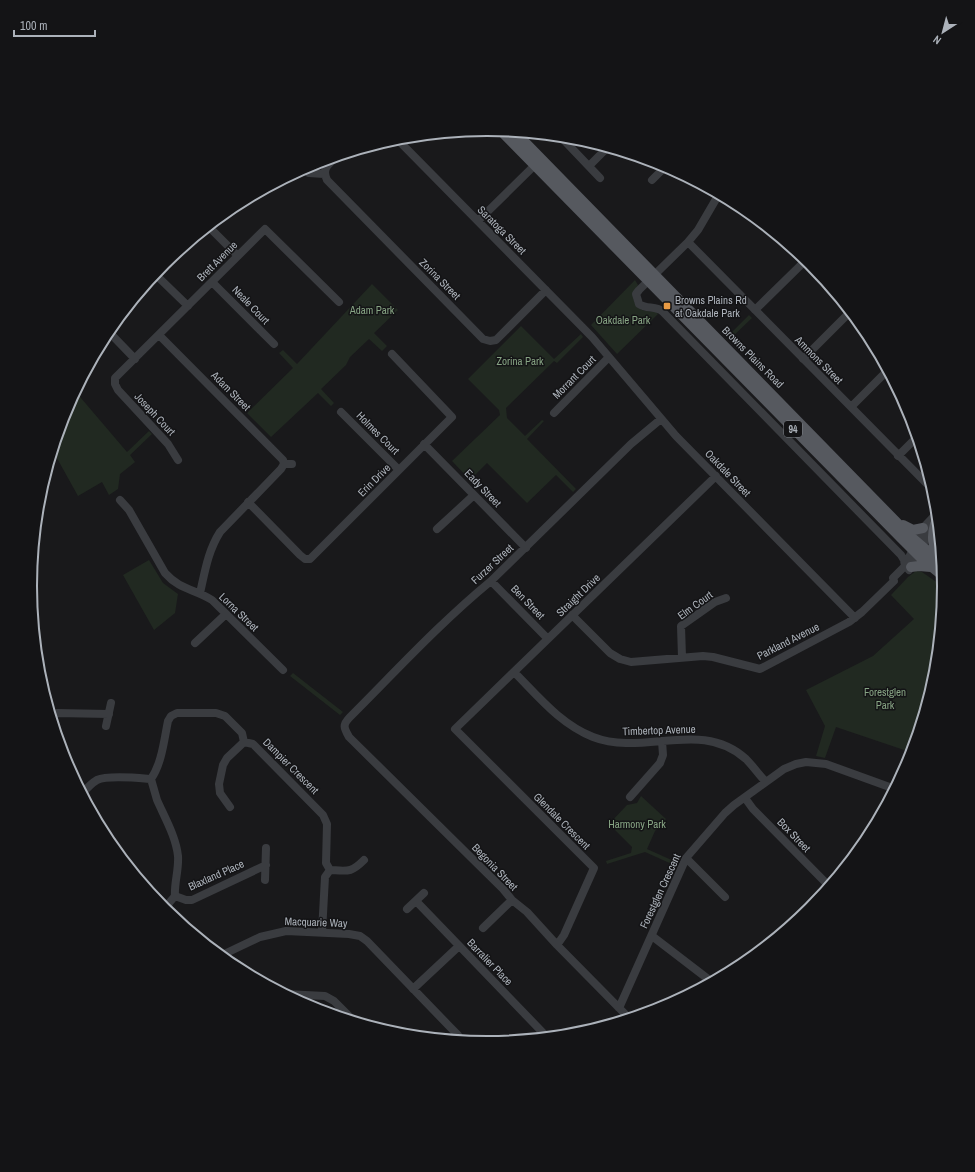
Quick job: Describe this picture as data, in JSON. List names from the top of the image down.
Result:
{
  "streets": {
    "main road": ["Browns Plains Road", "94"],
    "street": [
      "Saratoga Street",
      "Brett Avenue",
      "Zorina Street",
      "Neale Court",
      "Ammons Street",
      "Morrant Court",
      "Adam Street",
      "Joseph Court",
      "Holmes Court",
      "Oakdale Street",
      "Erin Drive",
      "Eady Street",
      "Furzer Street",
      "Straight Drive",
      "Ben Street",
      "Elm Court",
      "Lorna Street",
      "Parkland Avenue",
      "Timbertop Avenue",
      "Dampier Crescent",
      "Glendale Crescent",
      "Box Street",
      "Begonia Street",
      "Blaxland Place",
      "Forestglen Crescent",
      "Macquarie Way",
      "Barralier Place"
    ]
  },
  "crossings": [
    ["Saratoga Street", "Zorina Street"],
    ["Saratoga Street", "Oakdale Street"],
    ["Brett Avenue", "Neale Court"],
    ["Brett Avenue", "Adam Street"],
    ["Brett Avenue", "Joseph Court"],
    ["Browns Plains Road", "Parkland Avenue"],
    ["Morrant Court", "Oakdale Street"],
    ["Adam Street", "Erin Drive"],
    ["Adam Street", "Lorna Street"],
    ["Holmes Court", "Erin Drive"],
    ["Oakdale Street", "Furzer Street"],
    ["Oakdale Street", "Straight Drive"],
    ["Oakdale Street", "Parkland Avenue"],
    ["Erin Drive", "Eady Street"],
    ["Eady Street", "Furzer Street"],
    ["Furzer Street", "Ben Street"],
    ["Furzer Street", "Begonia Street"],
    ["Straight Drive", "Ben Street"],
    ["Straight Drive", "Parkland Avenue"],
    ["Straight Drive", "Timbertop Avenue"],
    ["Straight Drive", "Glendale Crescent"],
    ["Elm Court", "Parkland Avenue"],
    ["Timbertop Avenue", "Forestglen Crescent"],
    ["Dampier Crescent", "Macquarie Way"],
    ["Glendale Crescent", "Begonia Street"],
    ["Box Street", "Forestglen Crescent"],
    ["Begonia Street", "Forestglen Crescent"]
  ],
  "parks": [
    "Adam Park",
    "Oakdale Park",
    "Zorina Park",
    "Forestglen Park",
    "Harmony Park"
  ],
  "places": {
    "transit": ["Browns Plains Rd at Oakdale Park"]
  },
  "scale_bar": "100 m",
  "north": "bottom left"
}
